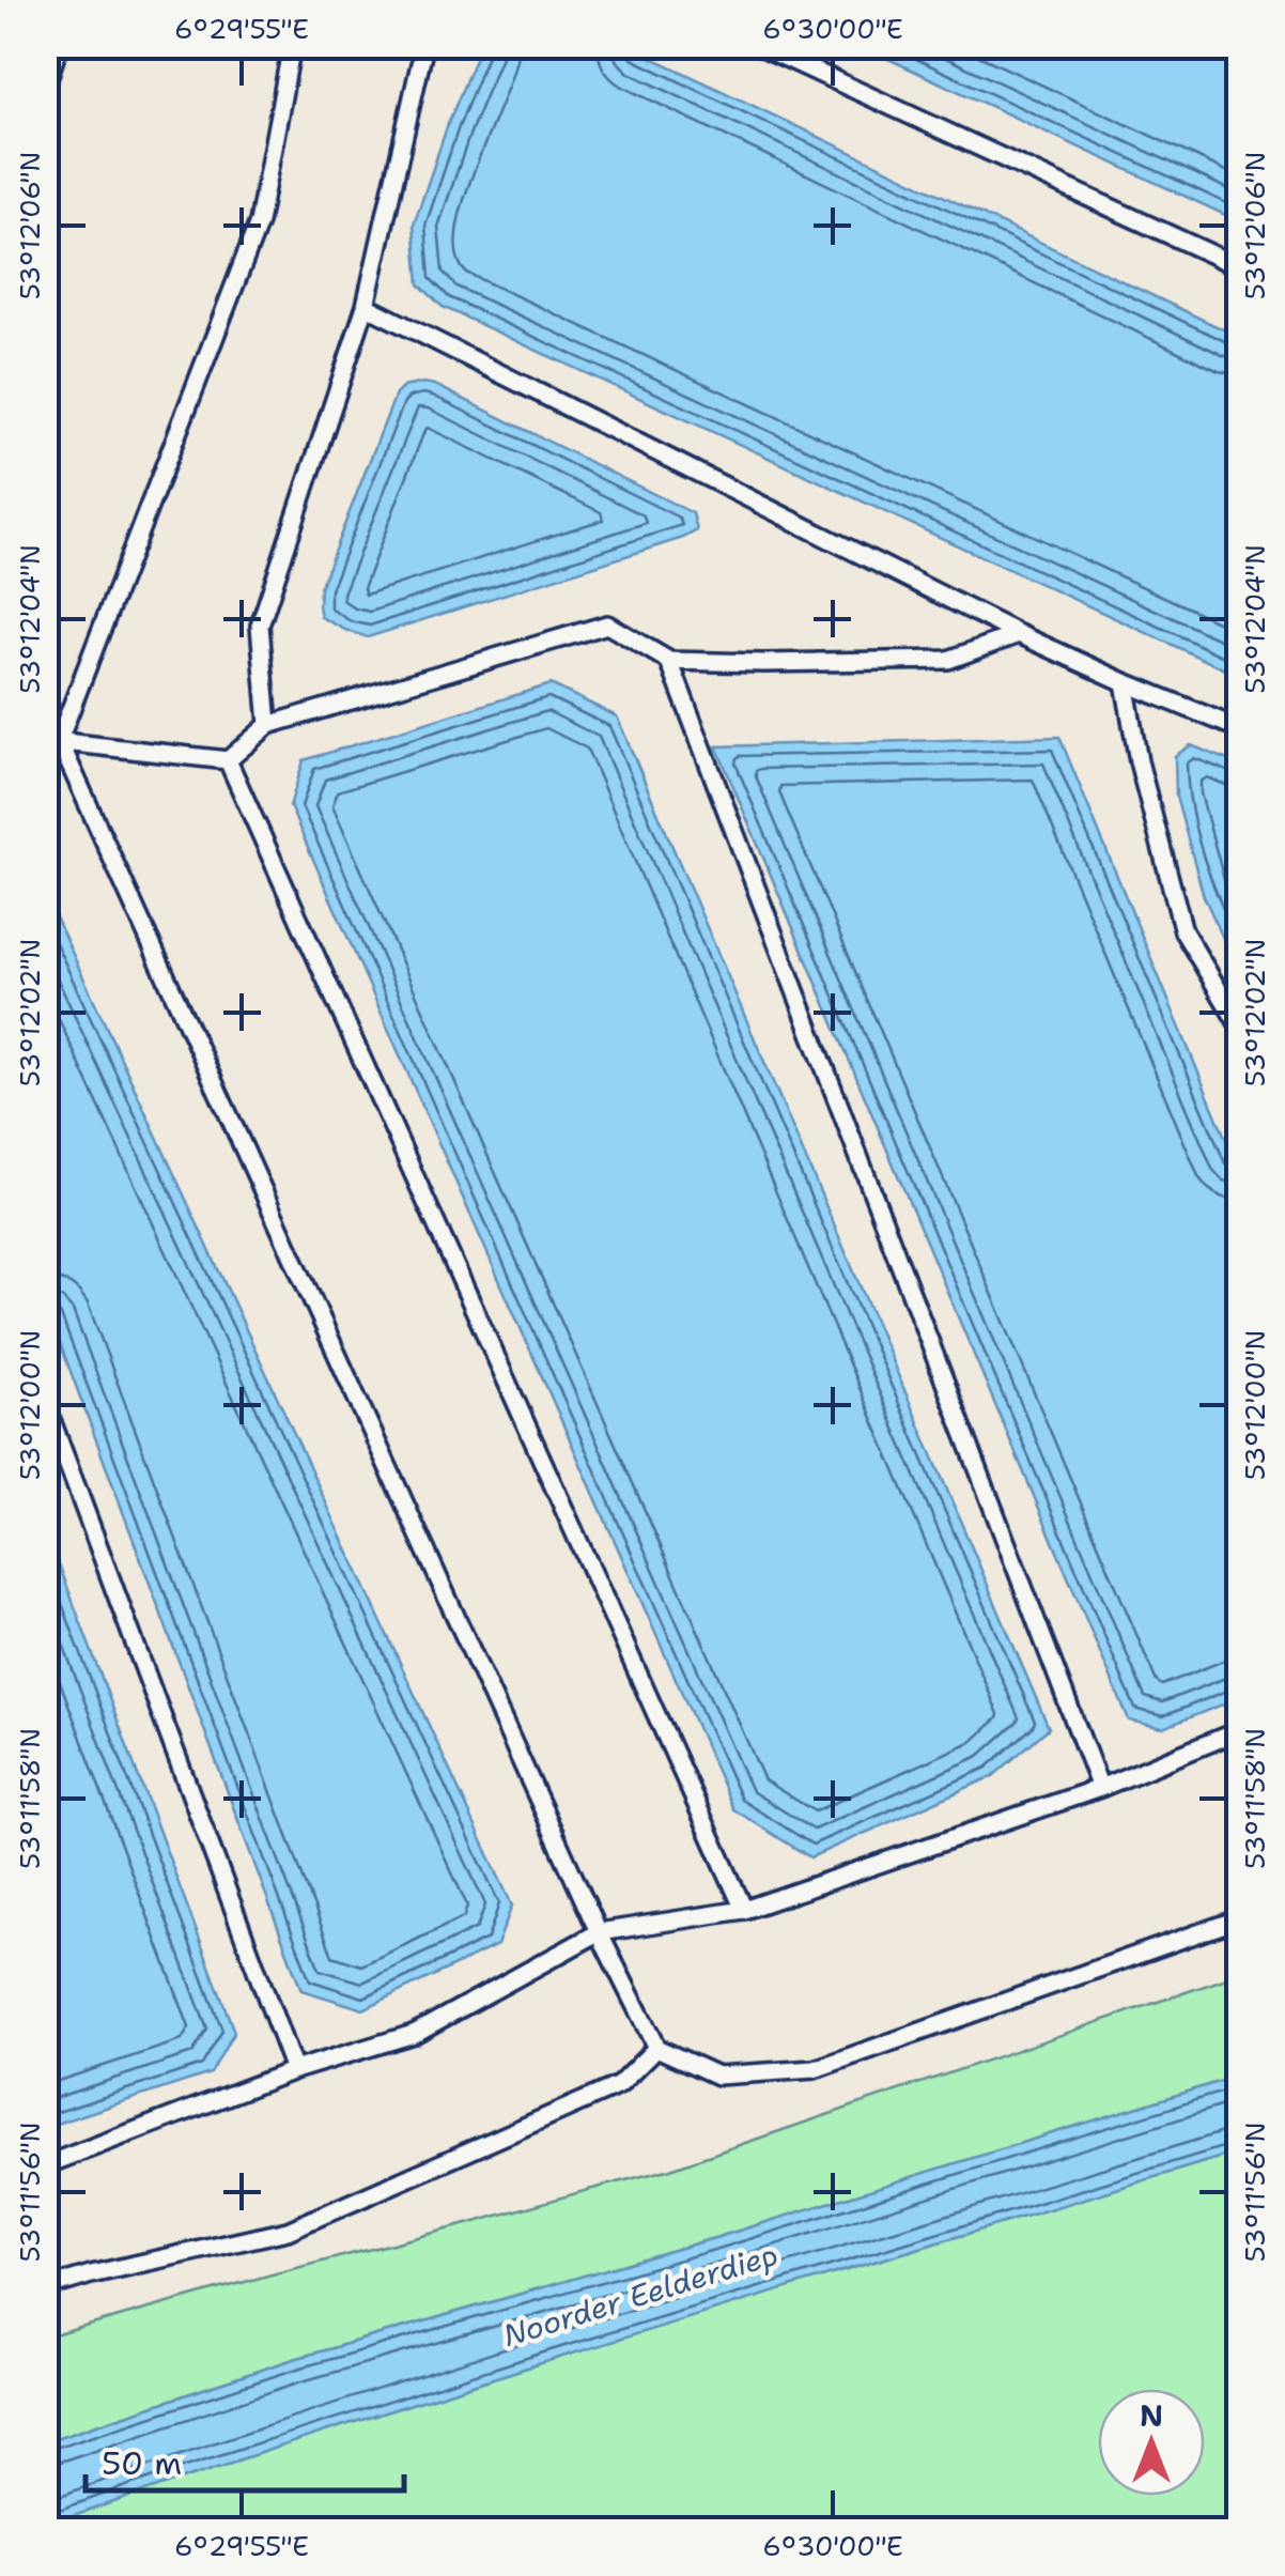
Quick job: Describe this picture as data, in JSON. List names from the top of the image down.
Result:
{
  "water": ["Noorder Eelderdiep"],
  "scale_bar": "50 m",
  "north": "top",
  "coordinates": [
    "6°29'55\"E",
    "6°30'00\"E",
    "53°12'06\"N",
    "53°12'04\"N",
    "53°12'02\"N",
    "53°12'00\"N",
    "53°11'58\"N",
    "53°11'56\"N"
  ]
}
